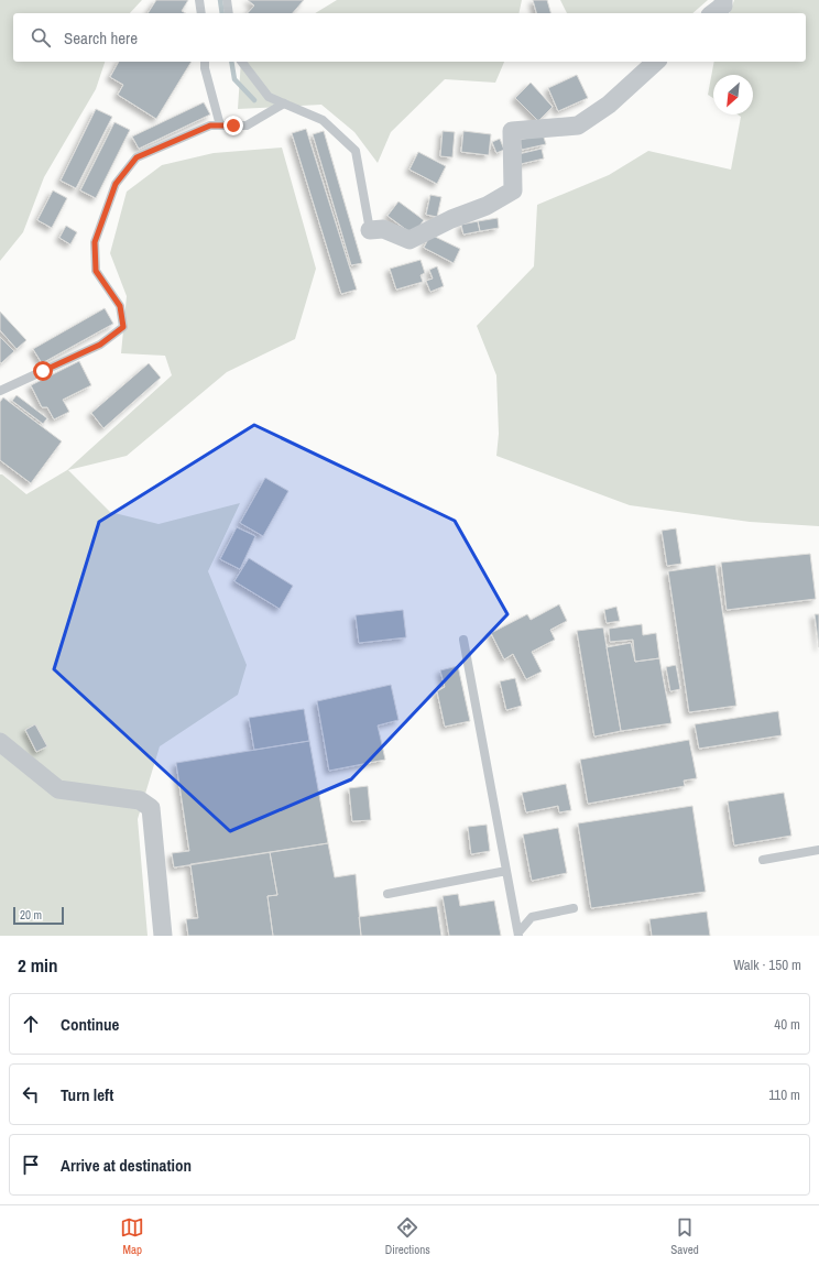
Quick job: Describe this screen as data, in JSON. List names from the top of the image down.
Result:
{
  "scale_bar": "20 m",
  "north": "bottom left",
  "page": {
    "search": "Search here",
    "scale": "20 m",
    "heading": ["2 min", "Walk · 150 m"],
    "list": [
      ["Continue", "40 m"],
      ["Turn left", "110 m"],
      "Arrive at destination"
    ],
    "nav": ["Map", "Directions", "Saved"]
  }
}
